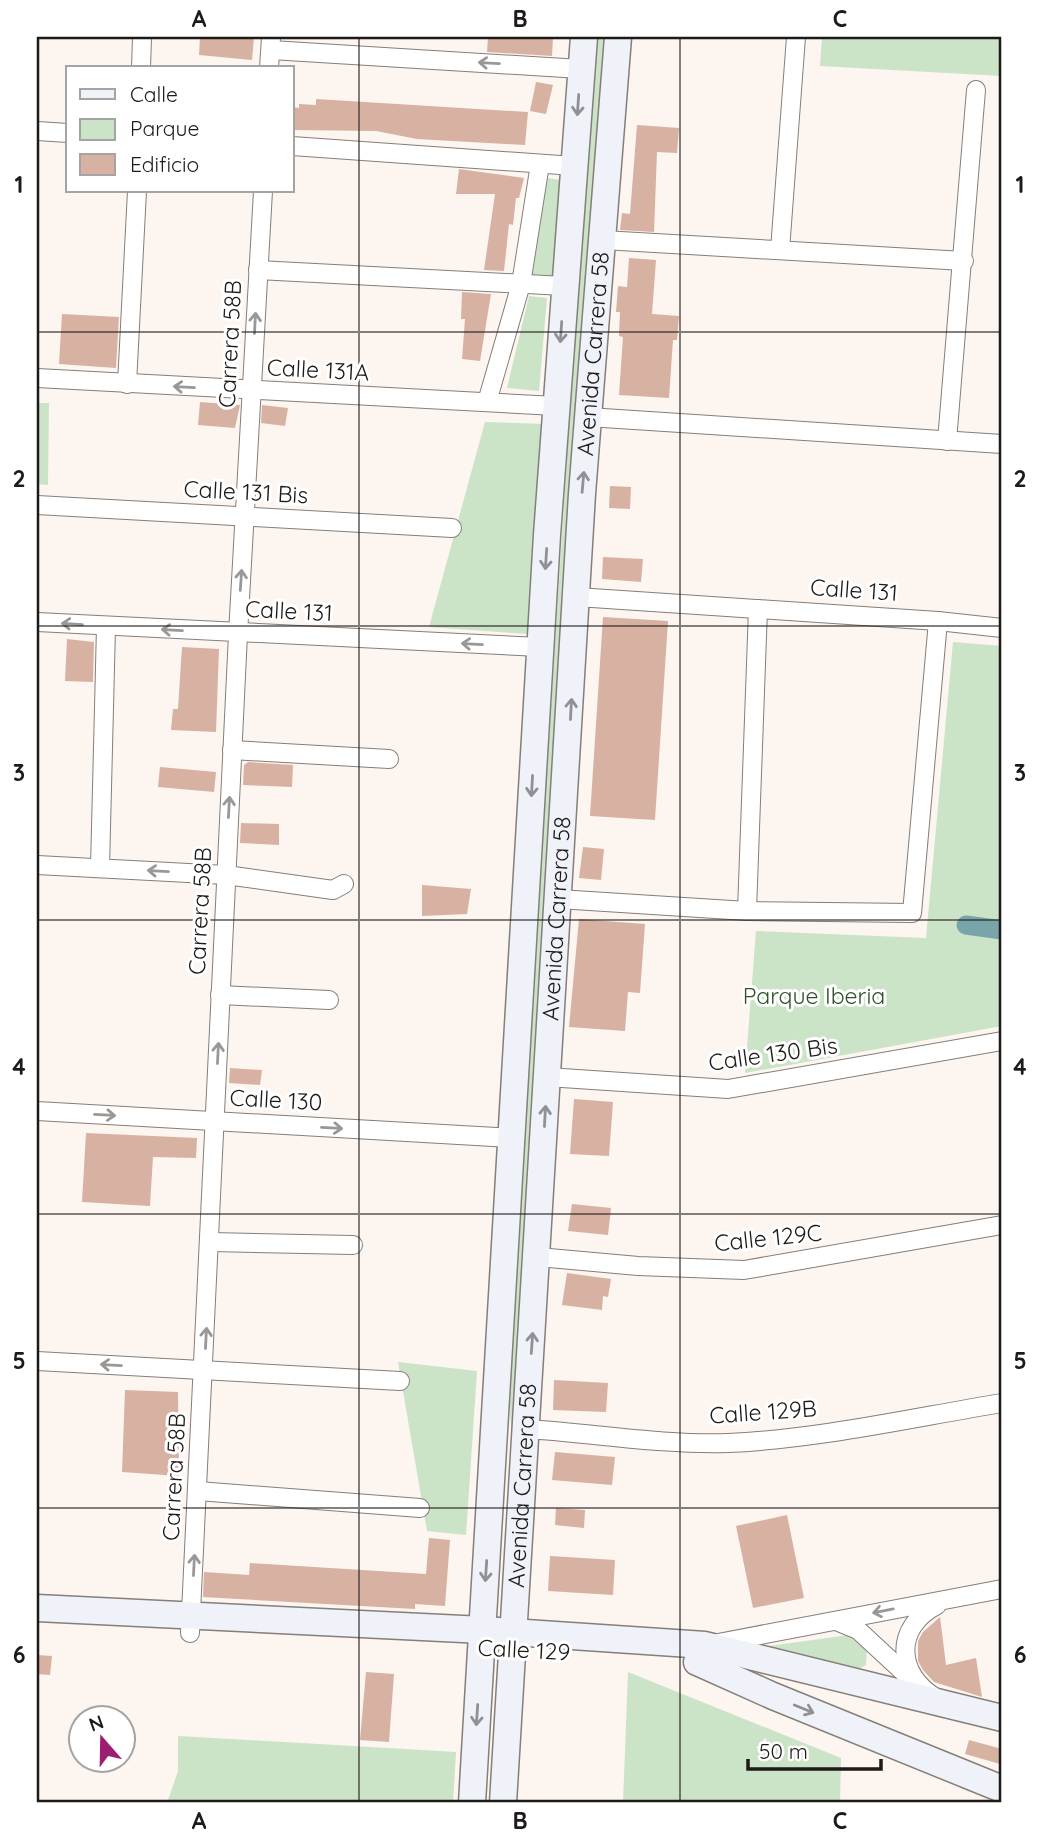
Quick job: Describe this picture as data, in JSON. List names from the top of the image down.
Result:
{
  "streets": {
    "main road": ["Avenida Carrera 58", "Calle 129"],
    "street": [
      "Carrera 58B",
      "Calle 131A",
      "Calle 131 Bis",
      "Calle 131",
      "Calle 130 Bis",
      "Calle 130",
      "Calle 129C",
      "Calle 129B"
    ]
  },
  "crossings": [
    ["Carrera 58B", "Calle 131A"],
    ["Carrera 58B", "Calle 131 Bis"],
    ["Carrera 58B", "Calle 131"],
    ["Carrera 58B", "Calle 130"],
    ["Carrera 58B", "Calle 129"],
    ["Avenida Carrera 58", "Calle 131A"],
    ["Avenida Carrera 58", "Calle 131"],
    ["Avenida Carrera 58", "Calle 130 Bis"],
    ["Avenida Carrera 58", "Calle 130"],
    ["Avenida Carrera 58", "Calle 129C"],
    ["Avenida Carrera 58", "Calle 129B"],
    ["Avenida Carrera 58", "Calle 129"]
  ],
  "parks": ["Parque Iberia"],
  "legend": ["Calle", "Parque", "Edificio"],
  "scale_bar": "50 m",
  "north": "top",
  "grid": {
    "columns": ["A", "B", "C"],
    "rows": [
      "1",
      "2",
      "3",
      "4",
      "5",
      "6"
    ]
  }
}
